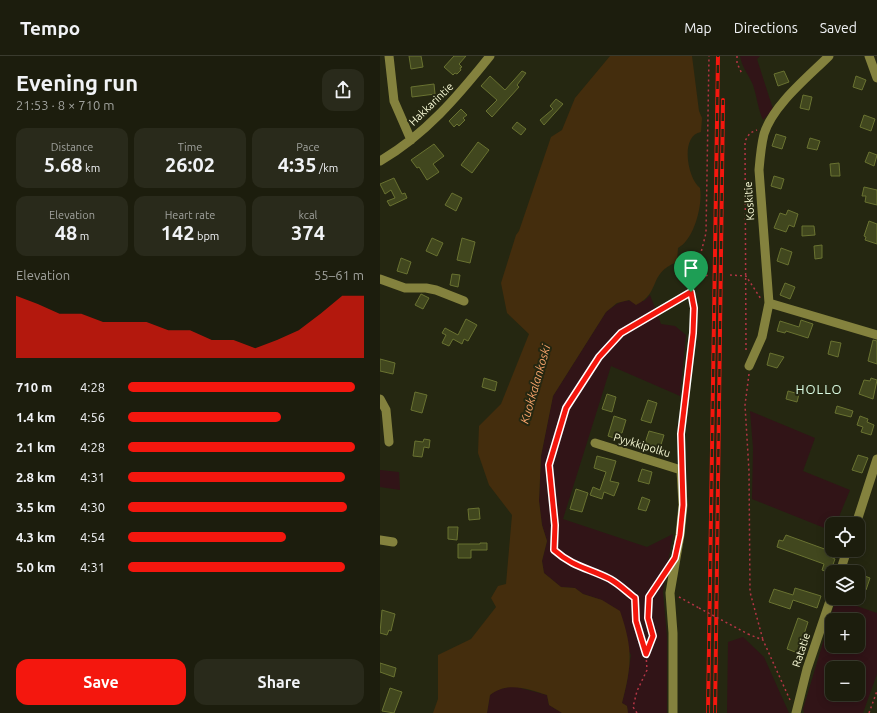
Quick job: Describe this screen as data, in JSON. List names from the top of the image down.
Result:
{
  "streets": {
    "street": [
      "Hakkarintie",
      "Koskitie",
      "Pyykkipolku",
      "Ratatie"
    ]
  },
  "districts": ["HOLLO"],
  "water": ["Kuokkalankoski"],
  "page": {
    "header": "Tempo",
    "nav": ["Map", "Directions", "Saved"],
    "heading": ["Evening run", "21:53 · 8 × 710 m"],
    "stats": [
      ["Distance", "5.68 km"],
      ["Time", "26:02"],
      ["Pace", "4:35 /km"],
      ["Elevation", "48 m"],
      ["Heart rate", "142 bpm"],
      ["kcal", "374"]
    ],
    "chart": ["Elevation", "55–61 m"],
    "list": [
      {
        "name": "710 m",
        "note": "4:28"
      },
      {
        "name": "1.4 km",
        "note": "4:56"
      },
      {
        "name": "2.1 km",
        "note": "4:28"
      },
      {
        "name": "2.8 km",
        "note": "4:31"
      },
      {
        "name": "3.5 km",
        "note": "4:30"
      },
      {
        "name": "4.3 km",
        "note": "4:54"
      },
      {
        "name": "5.0 km",
        "note": "4:31"
      }
    ],
    "map_buttons": ["+", "−"],
    "buttons": ["Save", "Share"]
  }
}
